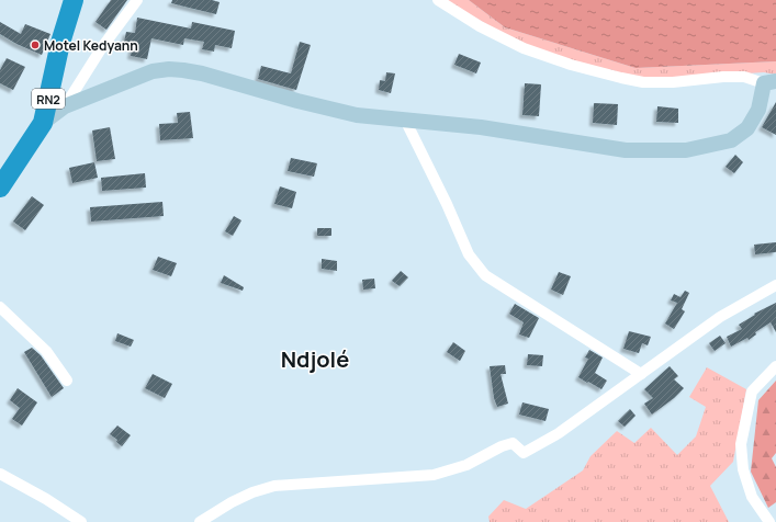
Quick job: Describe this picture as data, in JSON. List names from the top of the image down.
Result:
{
  "streets": {
    "highway": ["RN2"]
  },
  "districts": ["Ndjolé"],
  "places": ["Motel Kedyann"]
}
